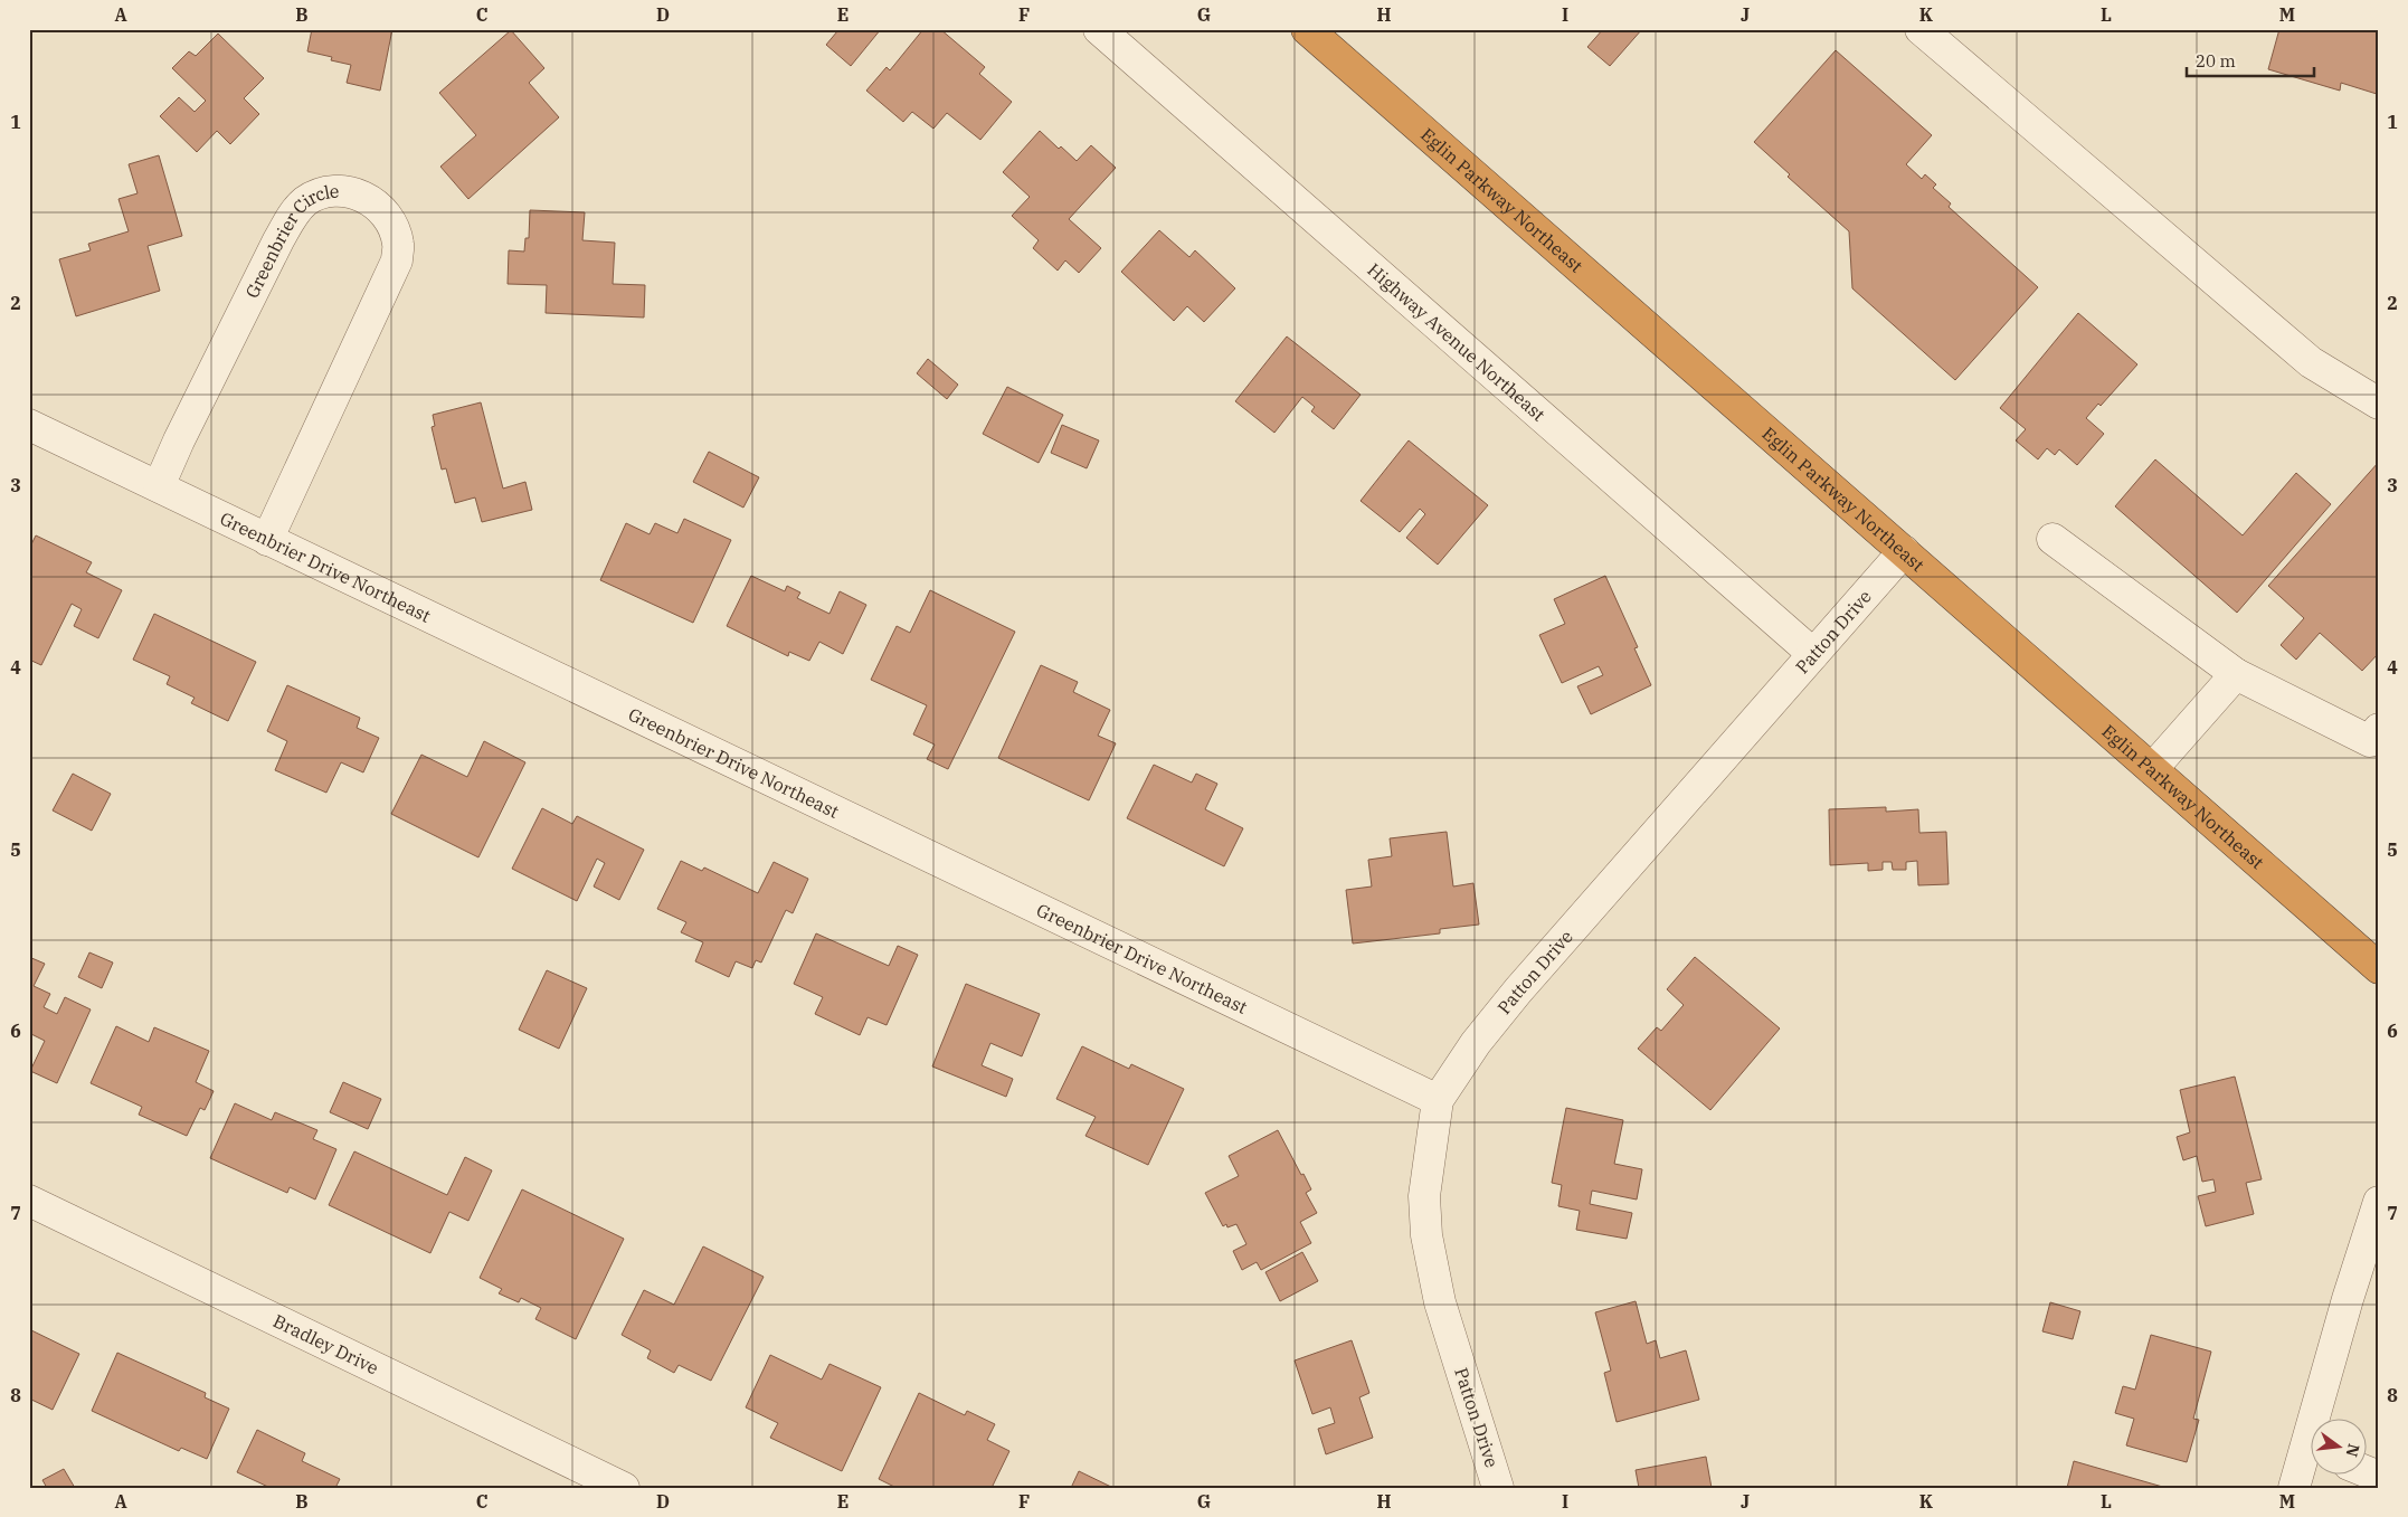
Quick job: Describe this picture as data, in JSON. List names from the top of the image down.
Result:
{
  "streets": {
    "highway": ["Eglin Parkway Northeast"],
    "street": [
      "Greenbrier Circle",
      "Highway Avenue Northeast",
      "Greenbrier Drive Northeast",
      "Patton Drive",
      "Bradley Drive"
    ]
  },
  "crossings": [
    ["Eglin Parkway Northeast", "Patton Drive"],
    ["Greenbrier Circle", "Greenbrier Drive Northeast"],
    ["Highway Avenue Northeast", "Patton Drive"],
    ["Greenbrier Drive Northeast", "Patton Drive"]
  ],
  "scale_bar": "20 m",
  "north": "right",
  "grid": {
    "columns": [
      "A",
      "B",
      "C",
      "D",
      "E",
      "F",
      "G",
      "H",
      "I",
      "J",
      "K",
      "L",
      "M"
    ],
    "rows": [
      "1",
      "2",
      "3",
      "4",
      "5",
      "6",
      "7",
      "8"
    ]
  }
}
